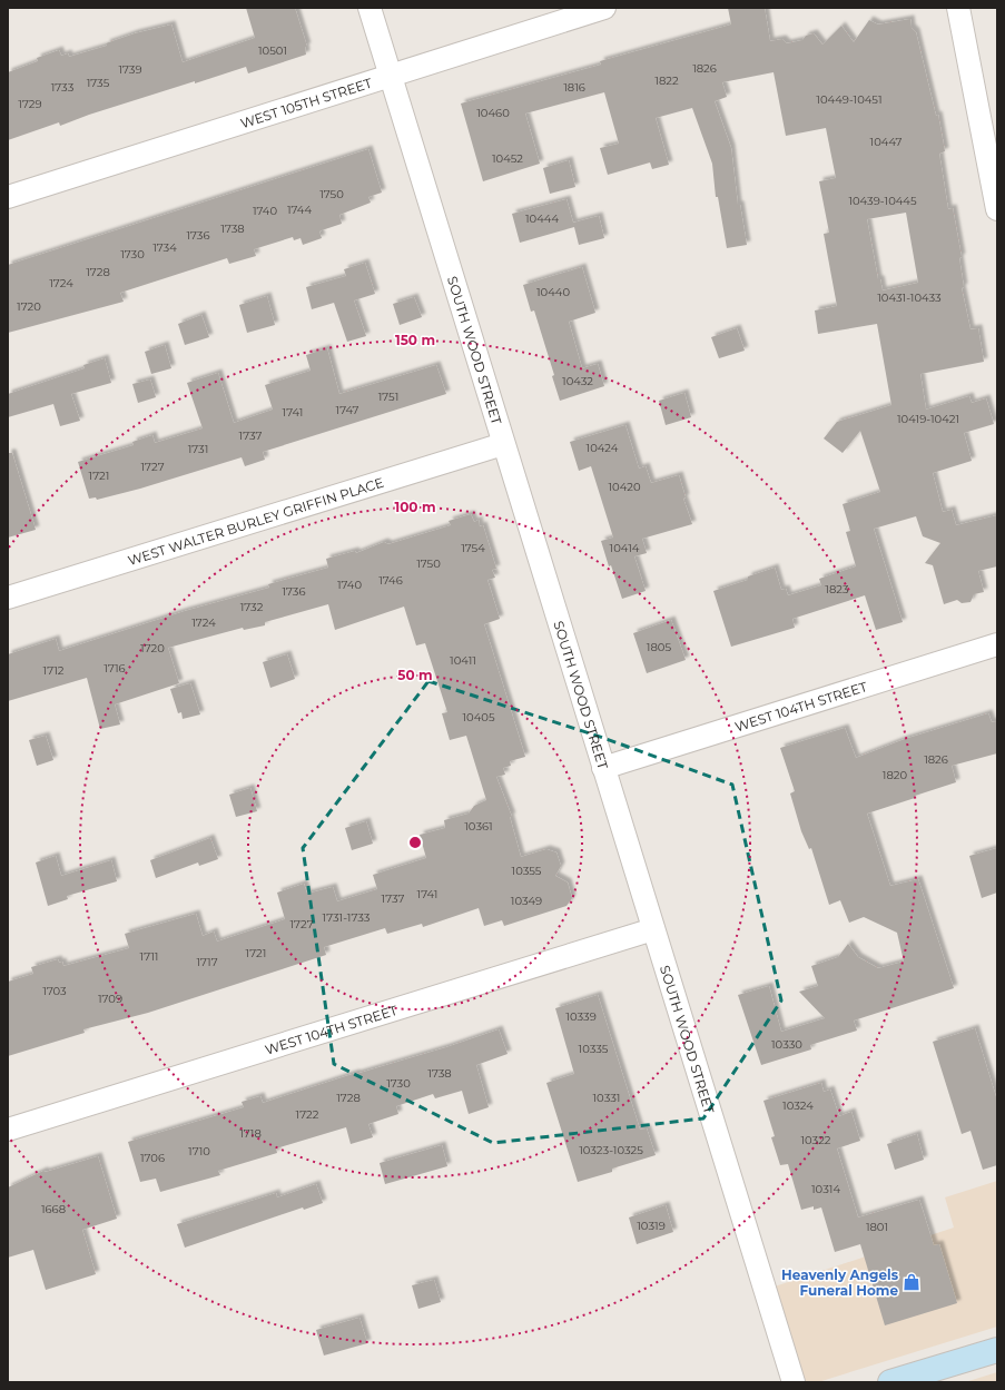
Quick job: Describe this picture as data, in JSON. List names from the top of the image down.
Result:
{
  "streets": {
    "street": [
      "WEST 105TH STREET",
      "SOUTH WOOD STREET",
      "WEST WALTER BURLEY GRIFFIN PLACE",
      "WEST 104TH STREET"
    ]
  },
  "crossings": [
    ["WEST 105TH STREET", "SOUTH WOOD STREET"],
    ["SOUTH WOOD STREET", "WEST WALTER BURLEY GRIFFIN PLACE"],
    ["SOUTH WOOD STREET", "WEST 104TH STREET"]
  ],
  "places": {
    "shop": ["Heavenly Angels Funeral Home"]
  },
  "house_numbers": [
    "10501",
    "1826",
    "1739",
    "1822",
    "1735",
    "1733",
    "1816",
    "10449-10451",
    "1729",
    "10460",
    "10447",
    "10452",
    "1750",
    "10439-10445",
    "1744",
    "1740",
    "10444",
    "1738",
    "1736",
    "1734",
    "1730",
    "1728",
    "1724",
    "10440",
    "10431-10433",
    "1720",
    "10432",
    "1751",
    "1747",
    "1741",
    "10419-10421",
    "1737",
    "10424",
    "1731",
    "1727",
    "1721",
    "10420",
    "1754",
    "10414",
    "1750",
    "1746",
    "1740",
    "1823",
    "1736",
    "1732",
    "1724",
    "1805",
    "1720",
    "10411",
    "1716",
    "1712",
    "10405",
    "1826",
    "1820",
    "10361",
    "10355",
    "1741",
    "1737",
    "10349",
    "1731-1733",
    "1727",
    "1721",
    "1711",
    "1717",
    "1703",
    "1709",
    "10339",
    "10330",
    "10335",
    "1738",
    "1730",
    "1728",
    "10331",
    "10324",
    "1722",
    "1718",
    "10322",
    "10323-10325",
    "1710",
    "1706",
    "10314",
    "1668",
    "10319",
    "1801"
  ],
  "rings": ["150 m", "100 m", "50 m"]
}
